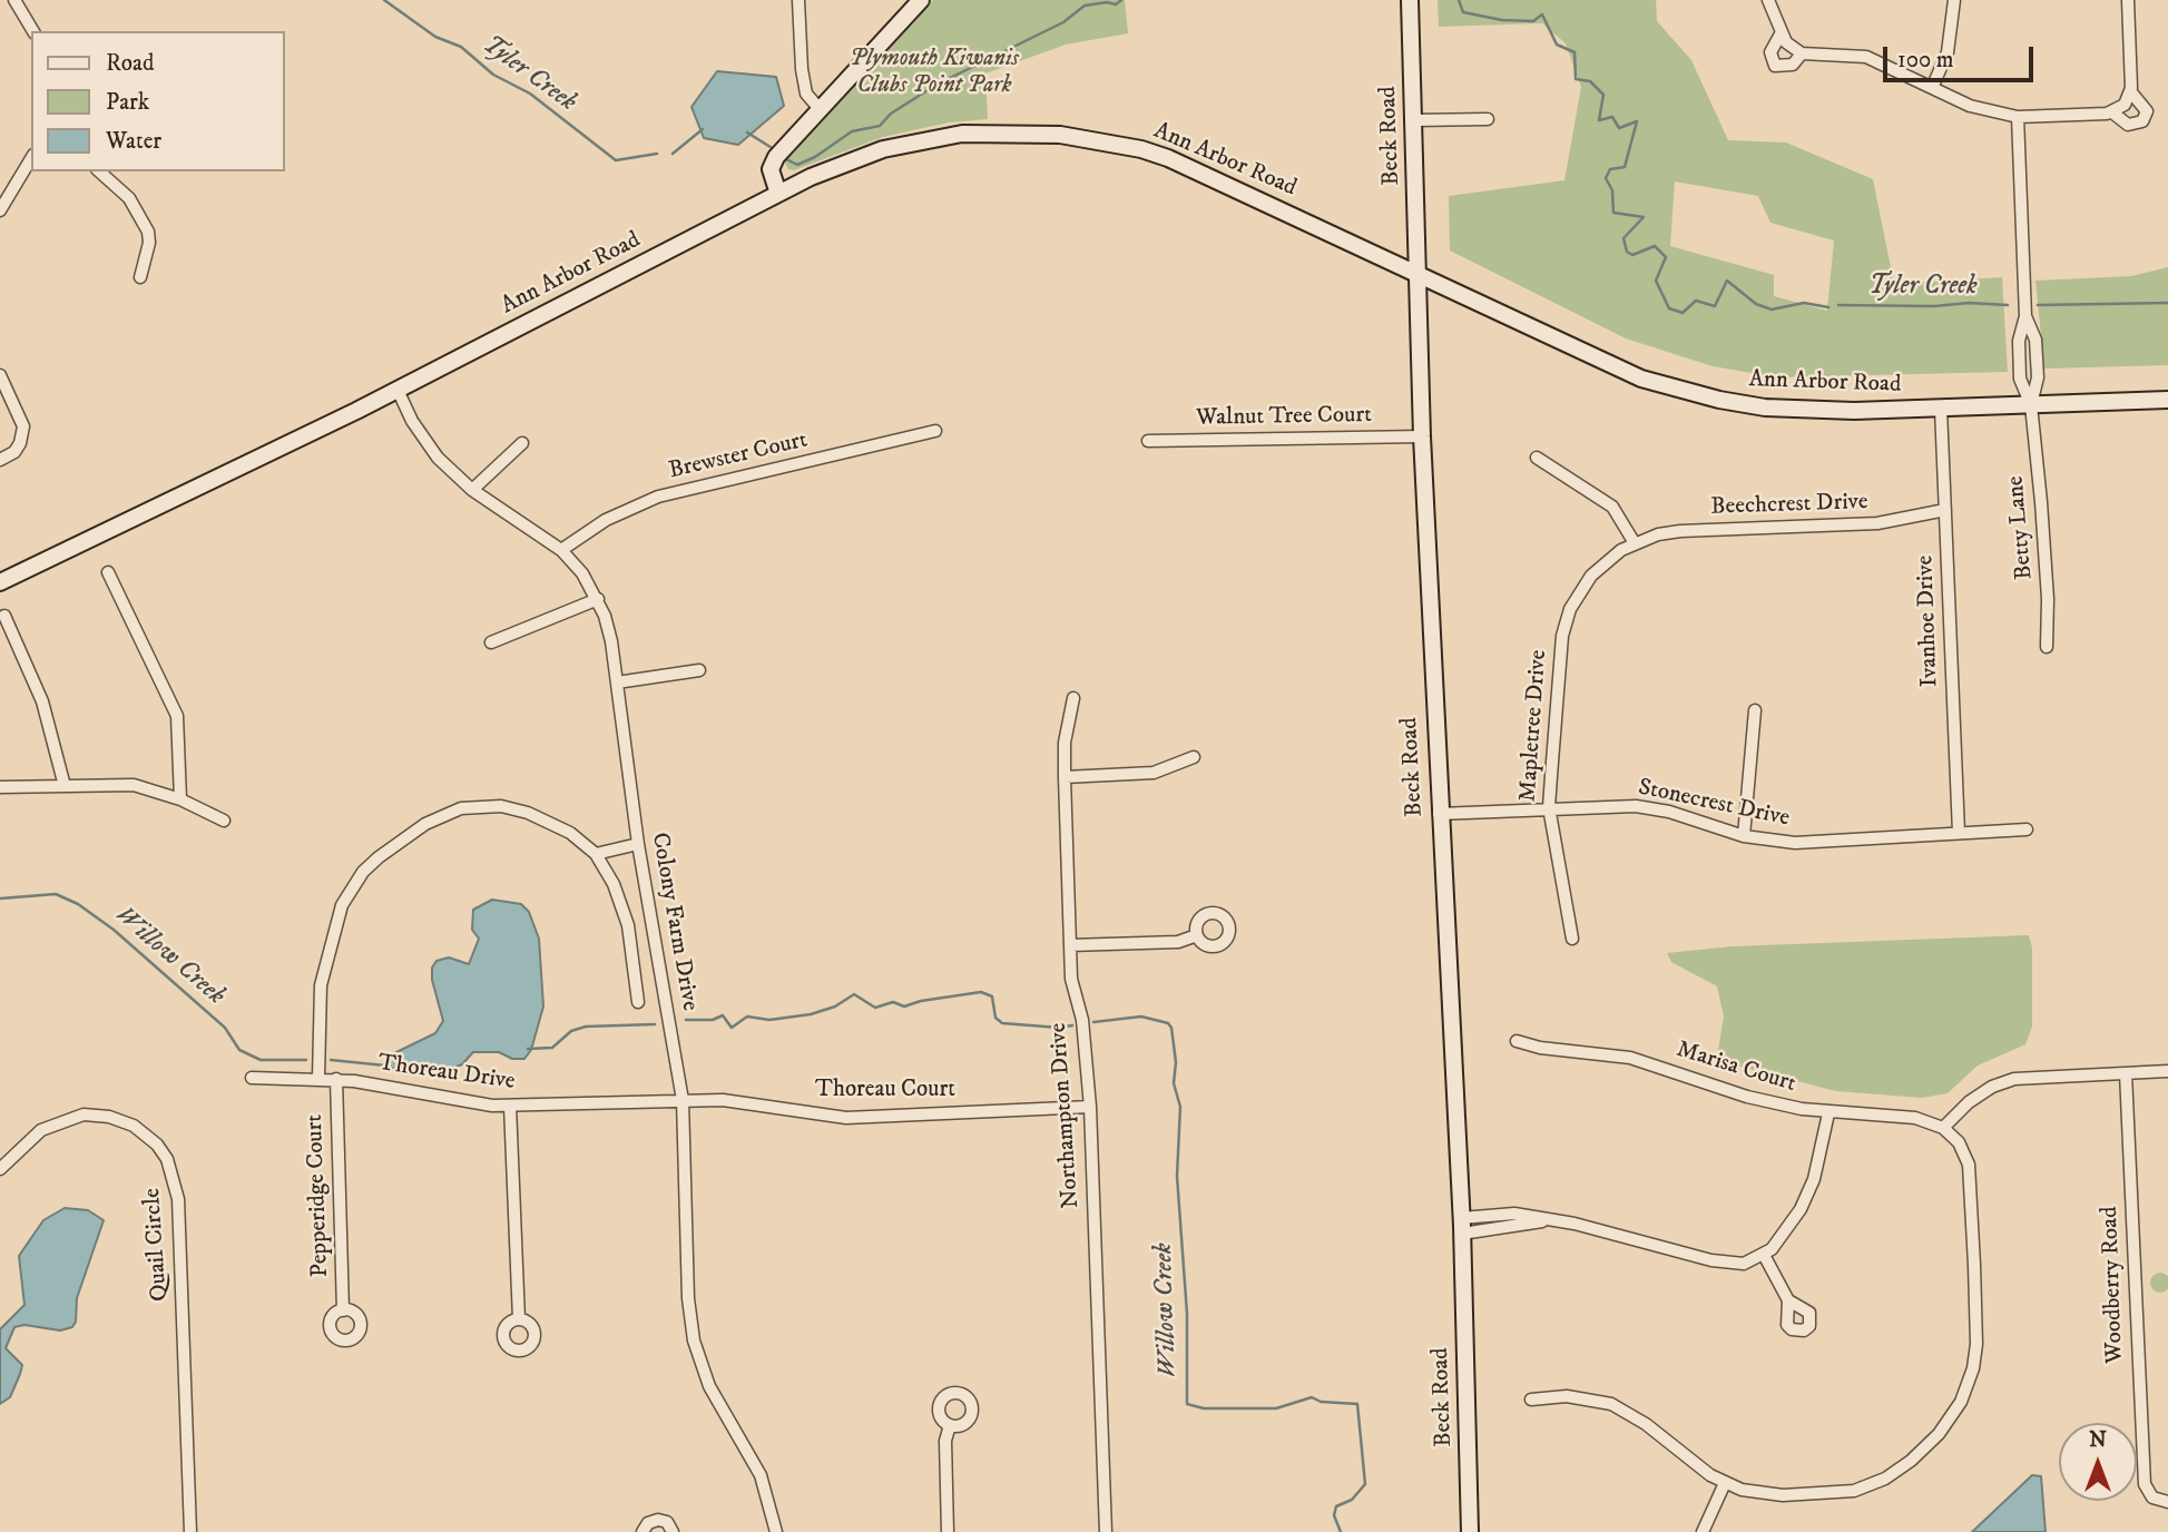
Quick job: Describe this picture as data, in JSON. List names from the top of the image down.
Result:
{
  "streets": {
    "main road": ["Beck Road", "Ann Arbor Road"],
    "street": [
      "Walnut Tree Court",
      "Brewster Court",
      "Beechcrest Drive",
      "Betty Lane",
      "Ivanhoe Drive",
      "Mapletree Drive",
      "Stonecrest Drive",
      "Colony Farm Drive",
      "Marisa Court",
      "Thoreau Drive",
      "Thoreau Court",
      "Northampton Drive",
      "Pepperidge Court",
      "Quail Circle",
      "Woodberry Road"
    ]
  },
  "crossings": [
    ["Beck Road", "Ann Arbor Road"],
    ["Beck Road", "Walnut Tree Court"],
    ["Beck Road", "Stonecrest Drive"],
    ["Ann Arbor Road", "Betty Lane"],
    ["Ann Arbor Road", "Ivanhoe Drive"],
    ["Ann Arbor Road", "Colony Farm Drive"],
    ["Brewster Court", "Colony Farm Drive"],
    ["Beechcrest Drive", "Ivanhoe Drive"],
    ["Beechcrest Drive", "Mapletree Drive"],
    ["Ivanhoe Drive", "Stonecrest Drive"],
    ["Mapletree Drive", "Stonecrest Drive"],
    ["Colony Farm Drive", "Thoreau Drive"],
    ["Colony Farm Drive", "Thoreau Court"],
    ["Thoreau Drive", "Thoreau Court"],
    ["Thoreau Drive", "Pepperidge Court"],
    ["Thoreau Court", "Northampton Drive"]
  ],
  "water": ["Tyler Creek", "Willow Creek"],
  "parks": ["Plymouth Kiwanis Clubs Point Park"],
  "legend": ["Road", "Park", "Water"],
  "scale_bar": "100 m",
  "north": "top"
}
